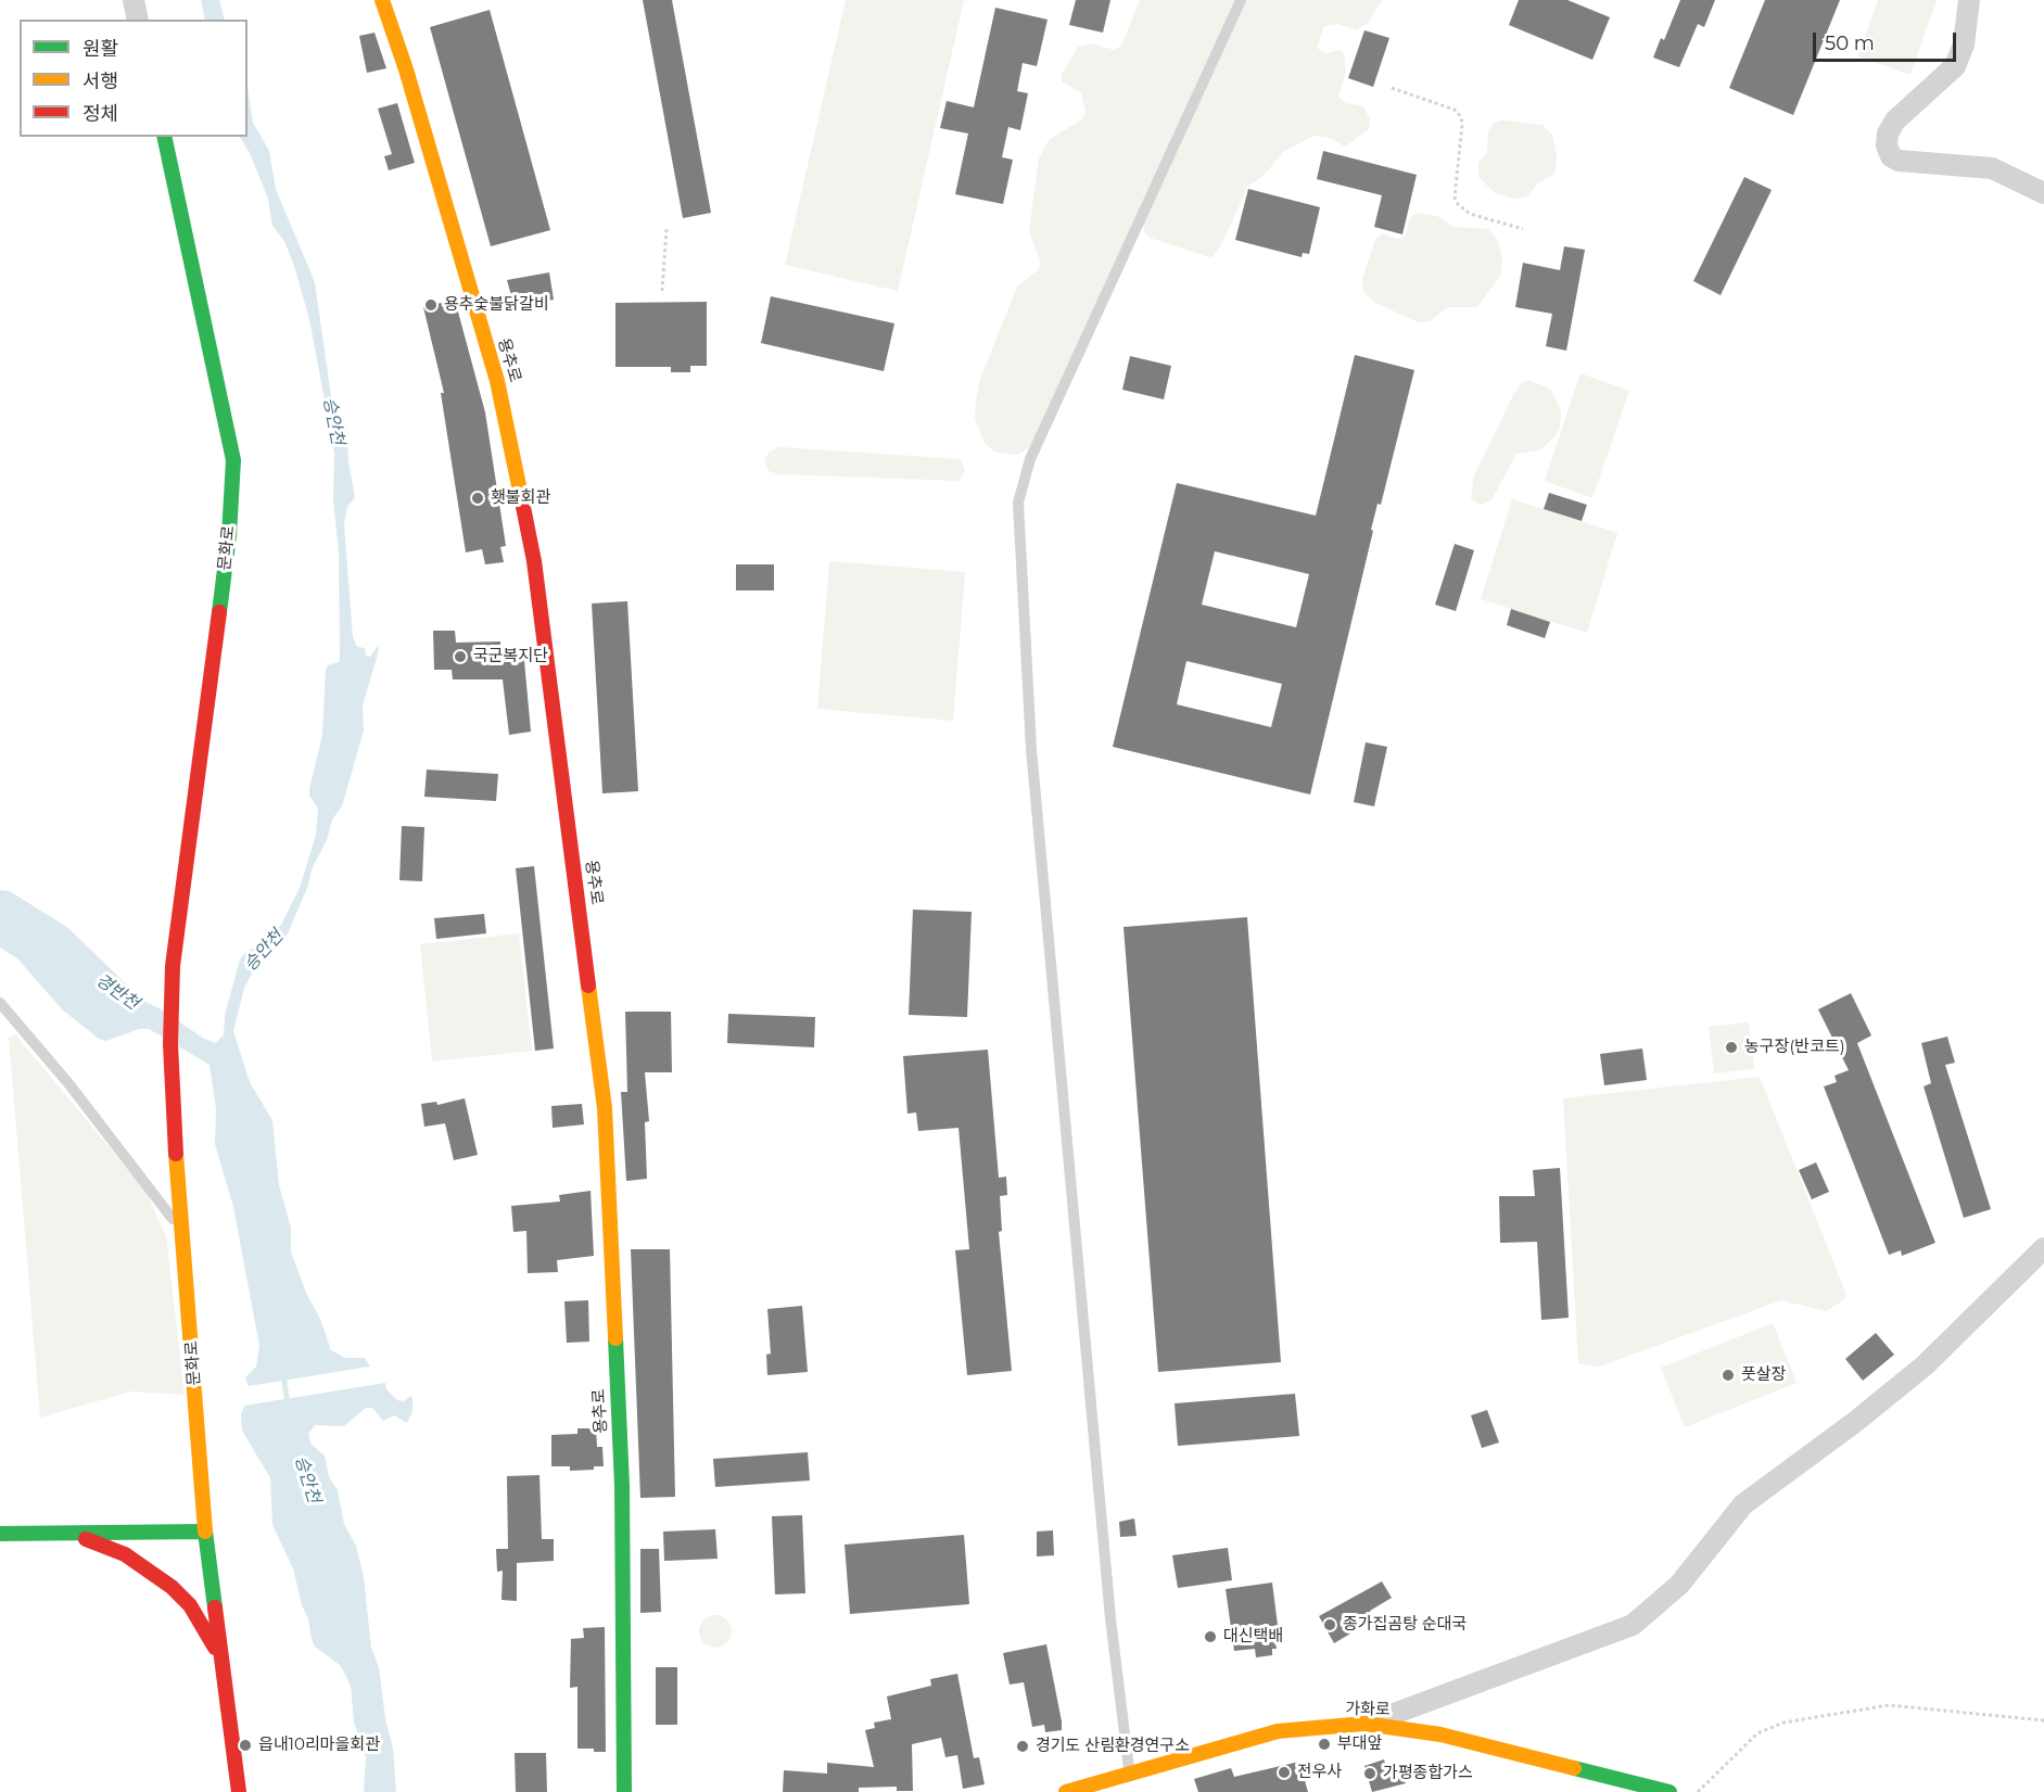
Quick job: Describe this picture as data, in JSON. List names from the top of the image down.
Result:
{
  "streets": {
    "street": ["용추로", "문화로", "가화로"]
  },
  "water": ["승안천", "경반천"],
  "places": [
    "용추숯불닭갈비",
    "횃불회관",
    "국군복지단",
    "농구장(반코트)",
    "풋살장",
    "종가집곰탕 순대국",
    "대신택배",
    "부대앞",
    "읍내10리마을회관",
    "경기도 산림환경연구소",
    "전우사",
    "가평종합가스"
  ],
  "legend": ["원활", "서행", "정체"],
  "scale_bar": "50 m"
}
